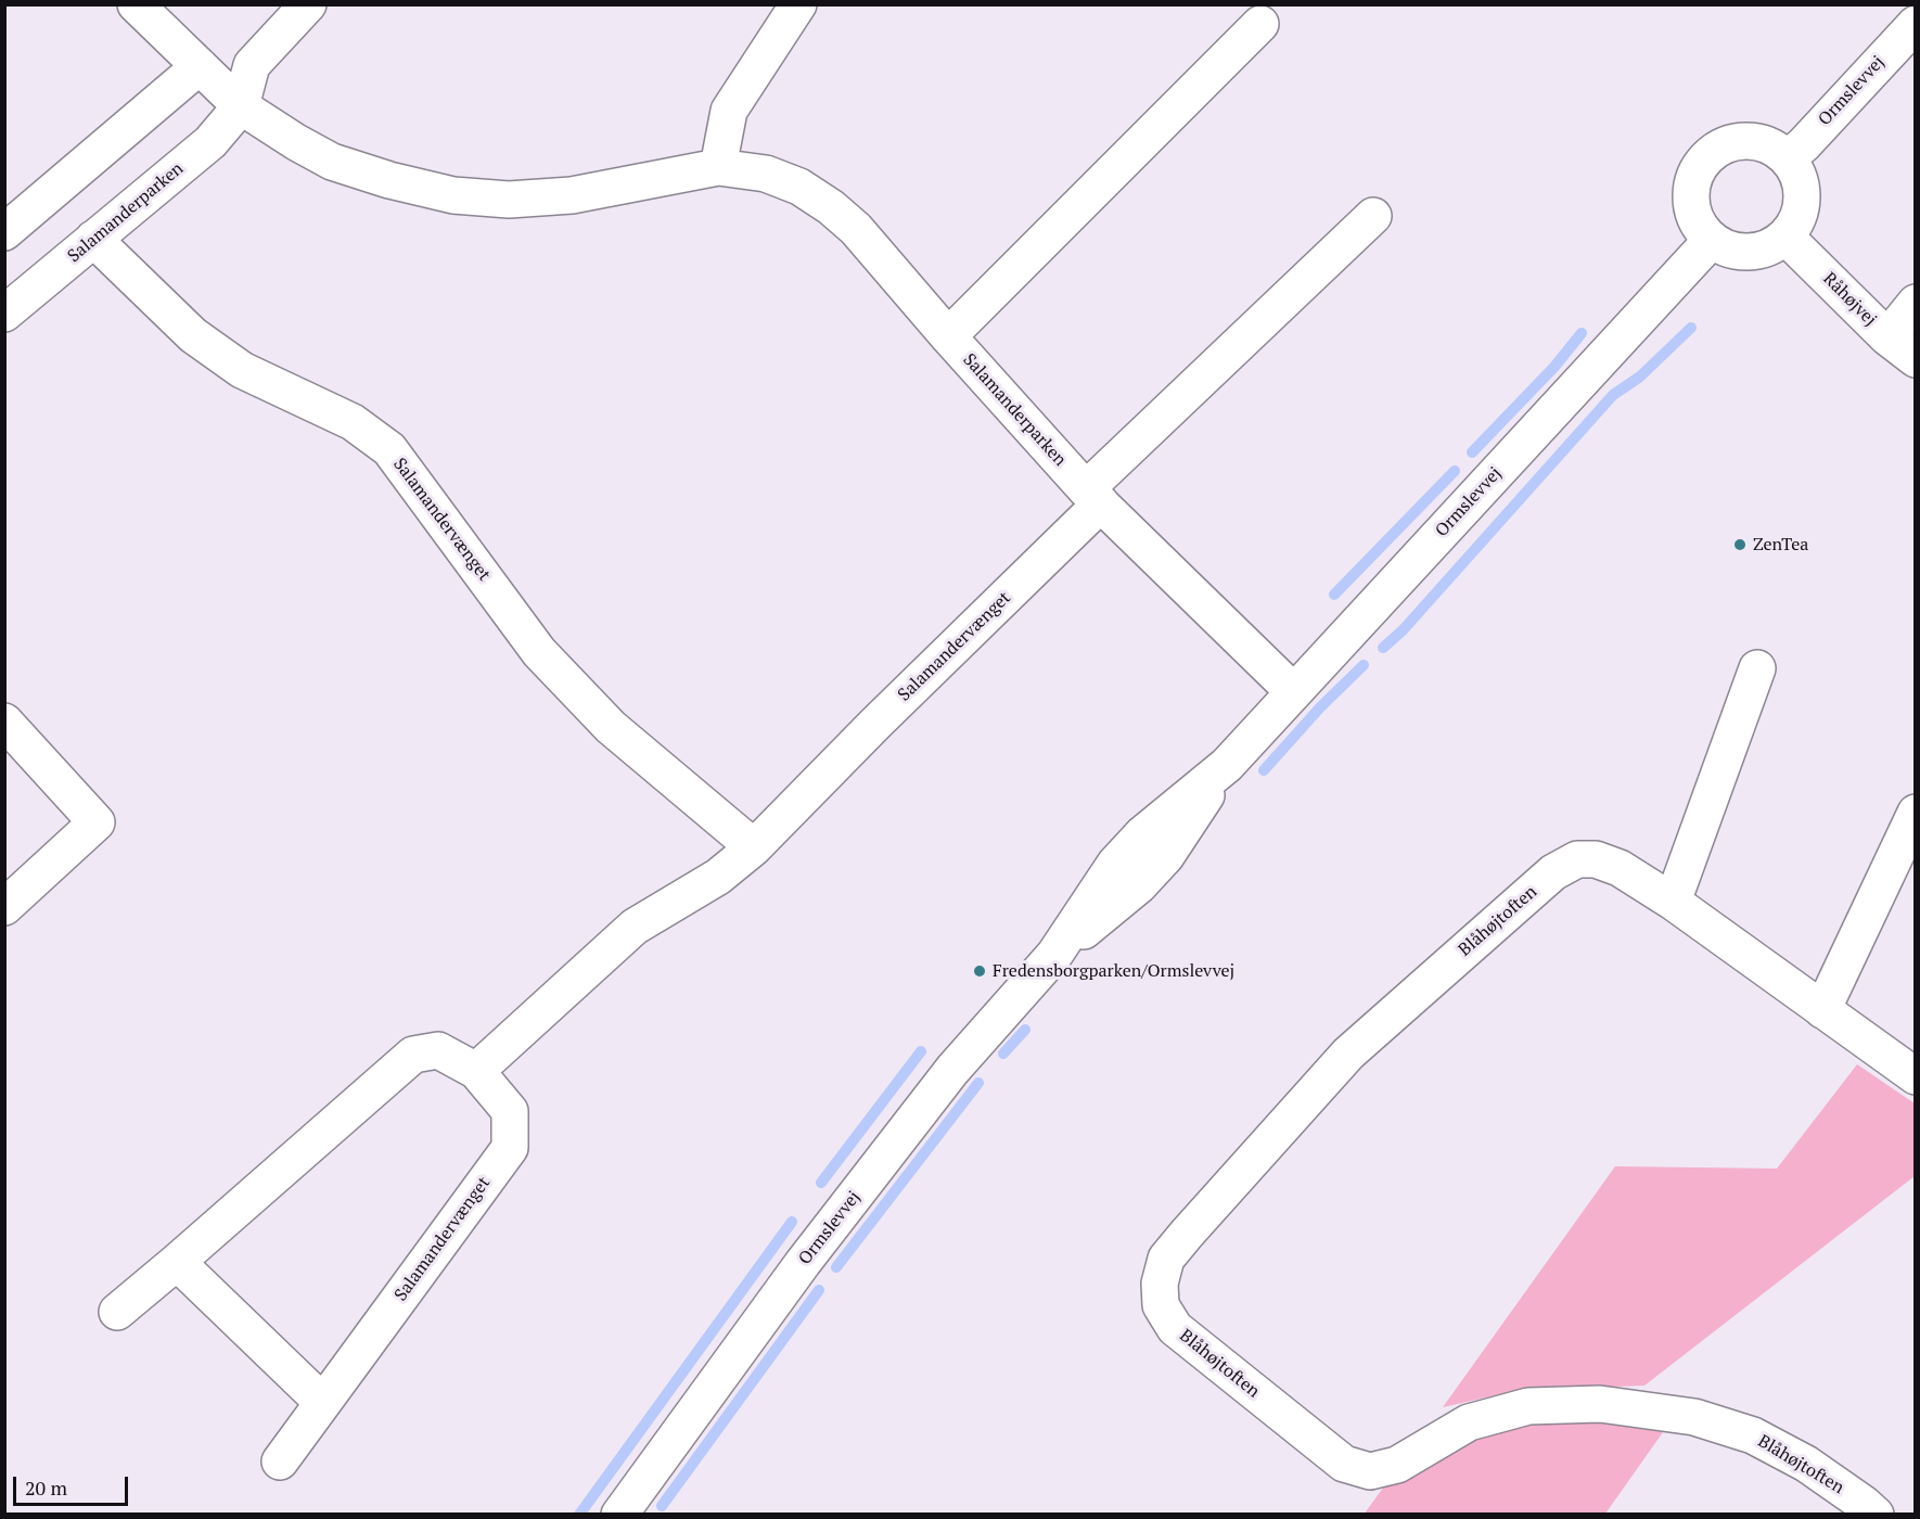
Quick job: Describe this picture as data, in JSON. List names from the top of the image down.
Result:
{
  "streets": {
    "street": [
      "Ormslevvej",
      "Salamanderparken",
      "Råhøjvej",
      "Salamandervænget",
      "Blåhøjtoften"
    ]
  },
  "crossings": [
    ["Ormslevvej", "Salamanderparken"],
    ["Ormslevvej", "Råhøjvej"],
    ["Salamanderparken", "Salamandervænget"]
  ],
  "places": ["ZenTea", "Fredensborgparken/Ormslevvej"],
  "scale_bar": "20 m"
}
